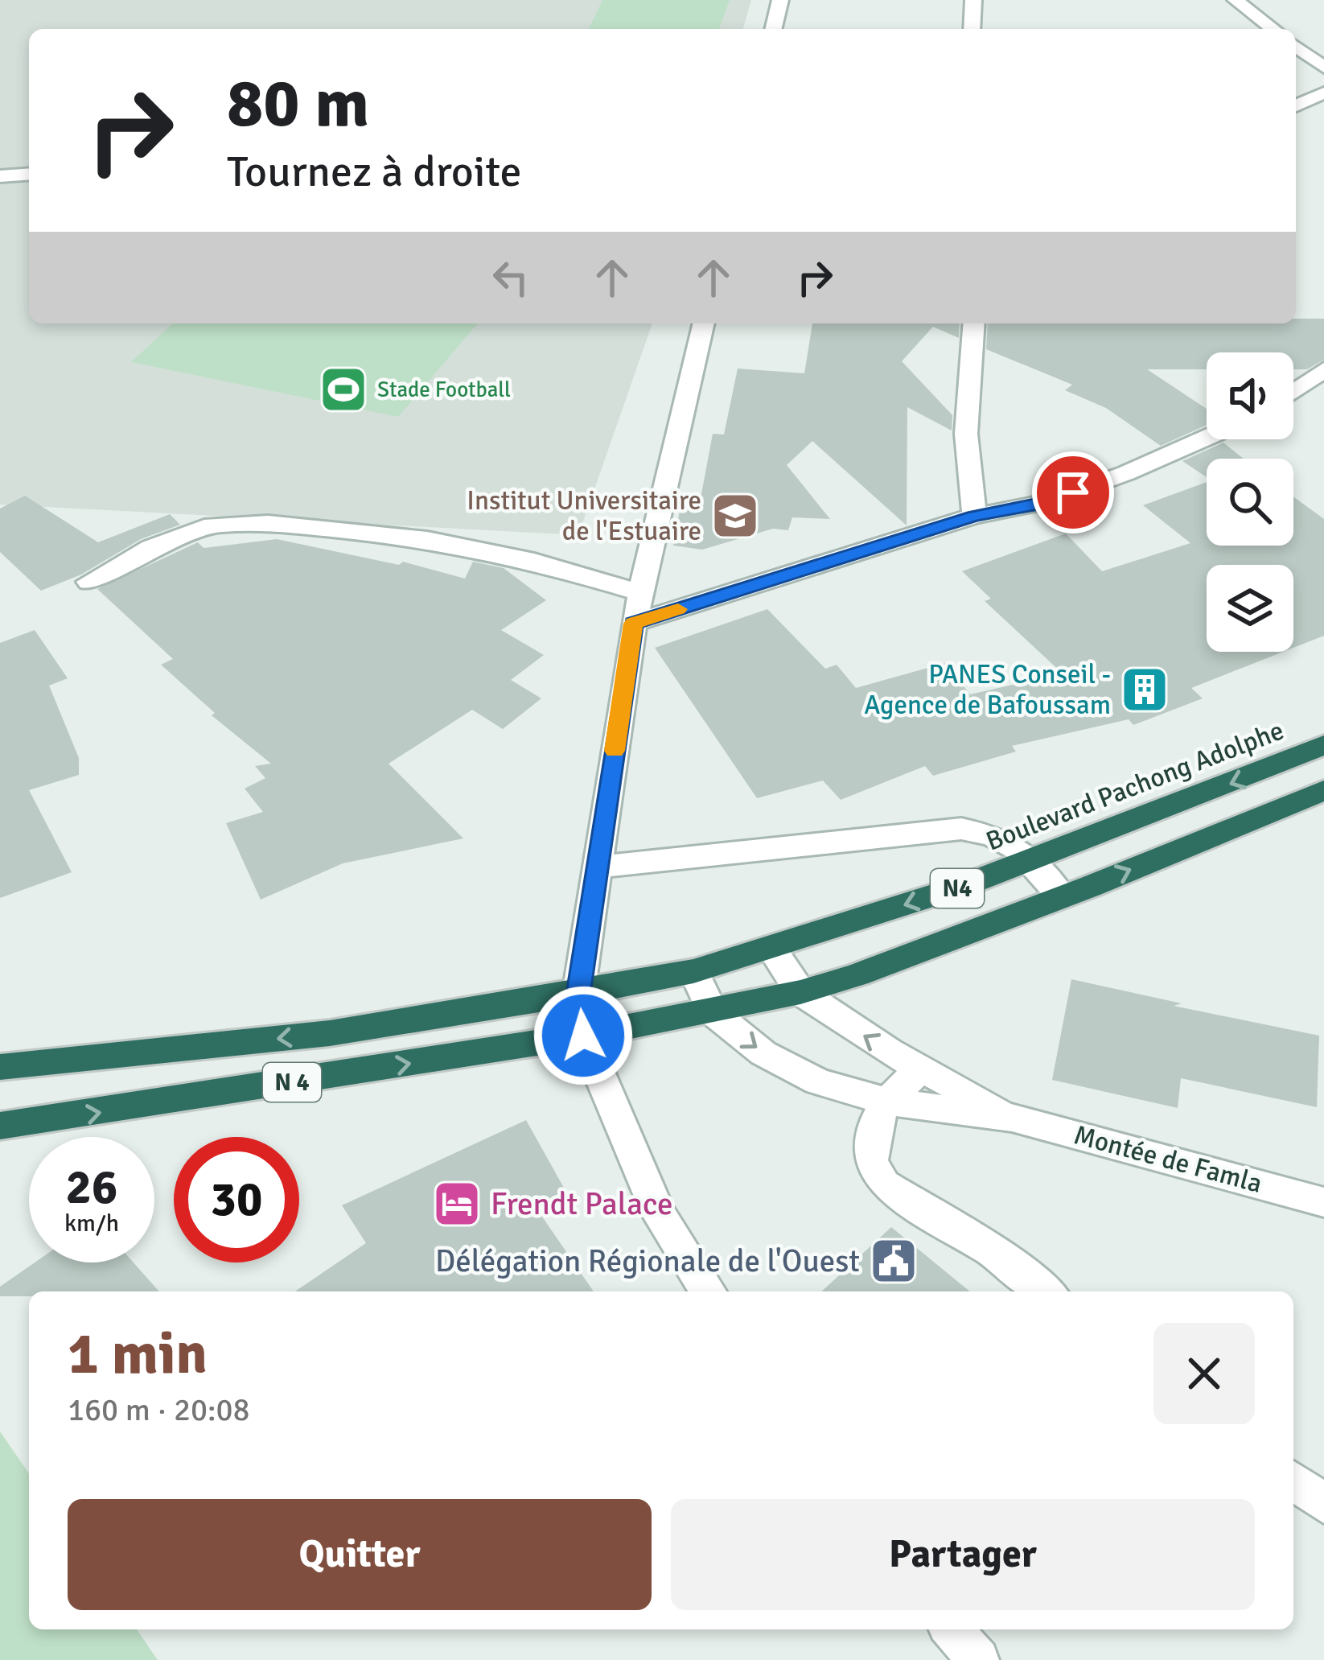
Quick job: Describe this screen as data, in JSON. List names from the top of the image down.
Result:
{
  "streets": {
    "highway": ["Boulevard Pachong Adolphe", "N4", "N 4"],
    "street": ["Montée de Famla"]
  },
  "crossings": [
    ["Boulevard Pachong Adolphe", "N 4"],
    ["Boulevard Pachong Adolphe", "Montée de Famla"],
    ["N4", "N 4"],
    ["N4", "Montée de Famla"]
  ],
  "places": {
    "sports": ["Stade Football"],
    "school or university": ["Institut Universitaire de l'Estuaire"],
    "building": ["PANES Conseil - Agence de Bafoussam"],
    "hotel": ["Frendt Palace"],
    "public building": ["Délégation Régionale de l'Ouest"]
  },
  "page": {
    "turn": ["80 m", "Tournez à droite"],
    "speed": "26 km/h",
    "limit": "30",
    "heading": ["1 min", "160 m · 20:08"],
    "buttons": ["Quitter", "Partager"]
  }
}
